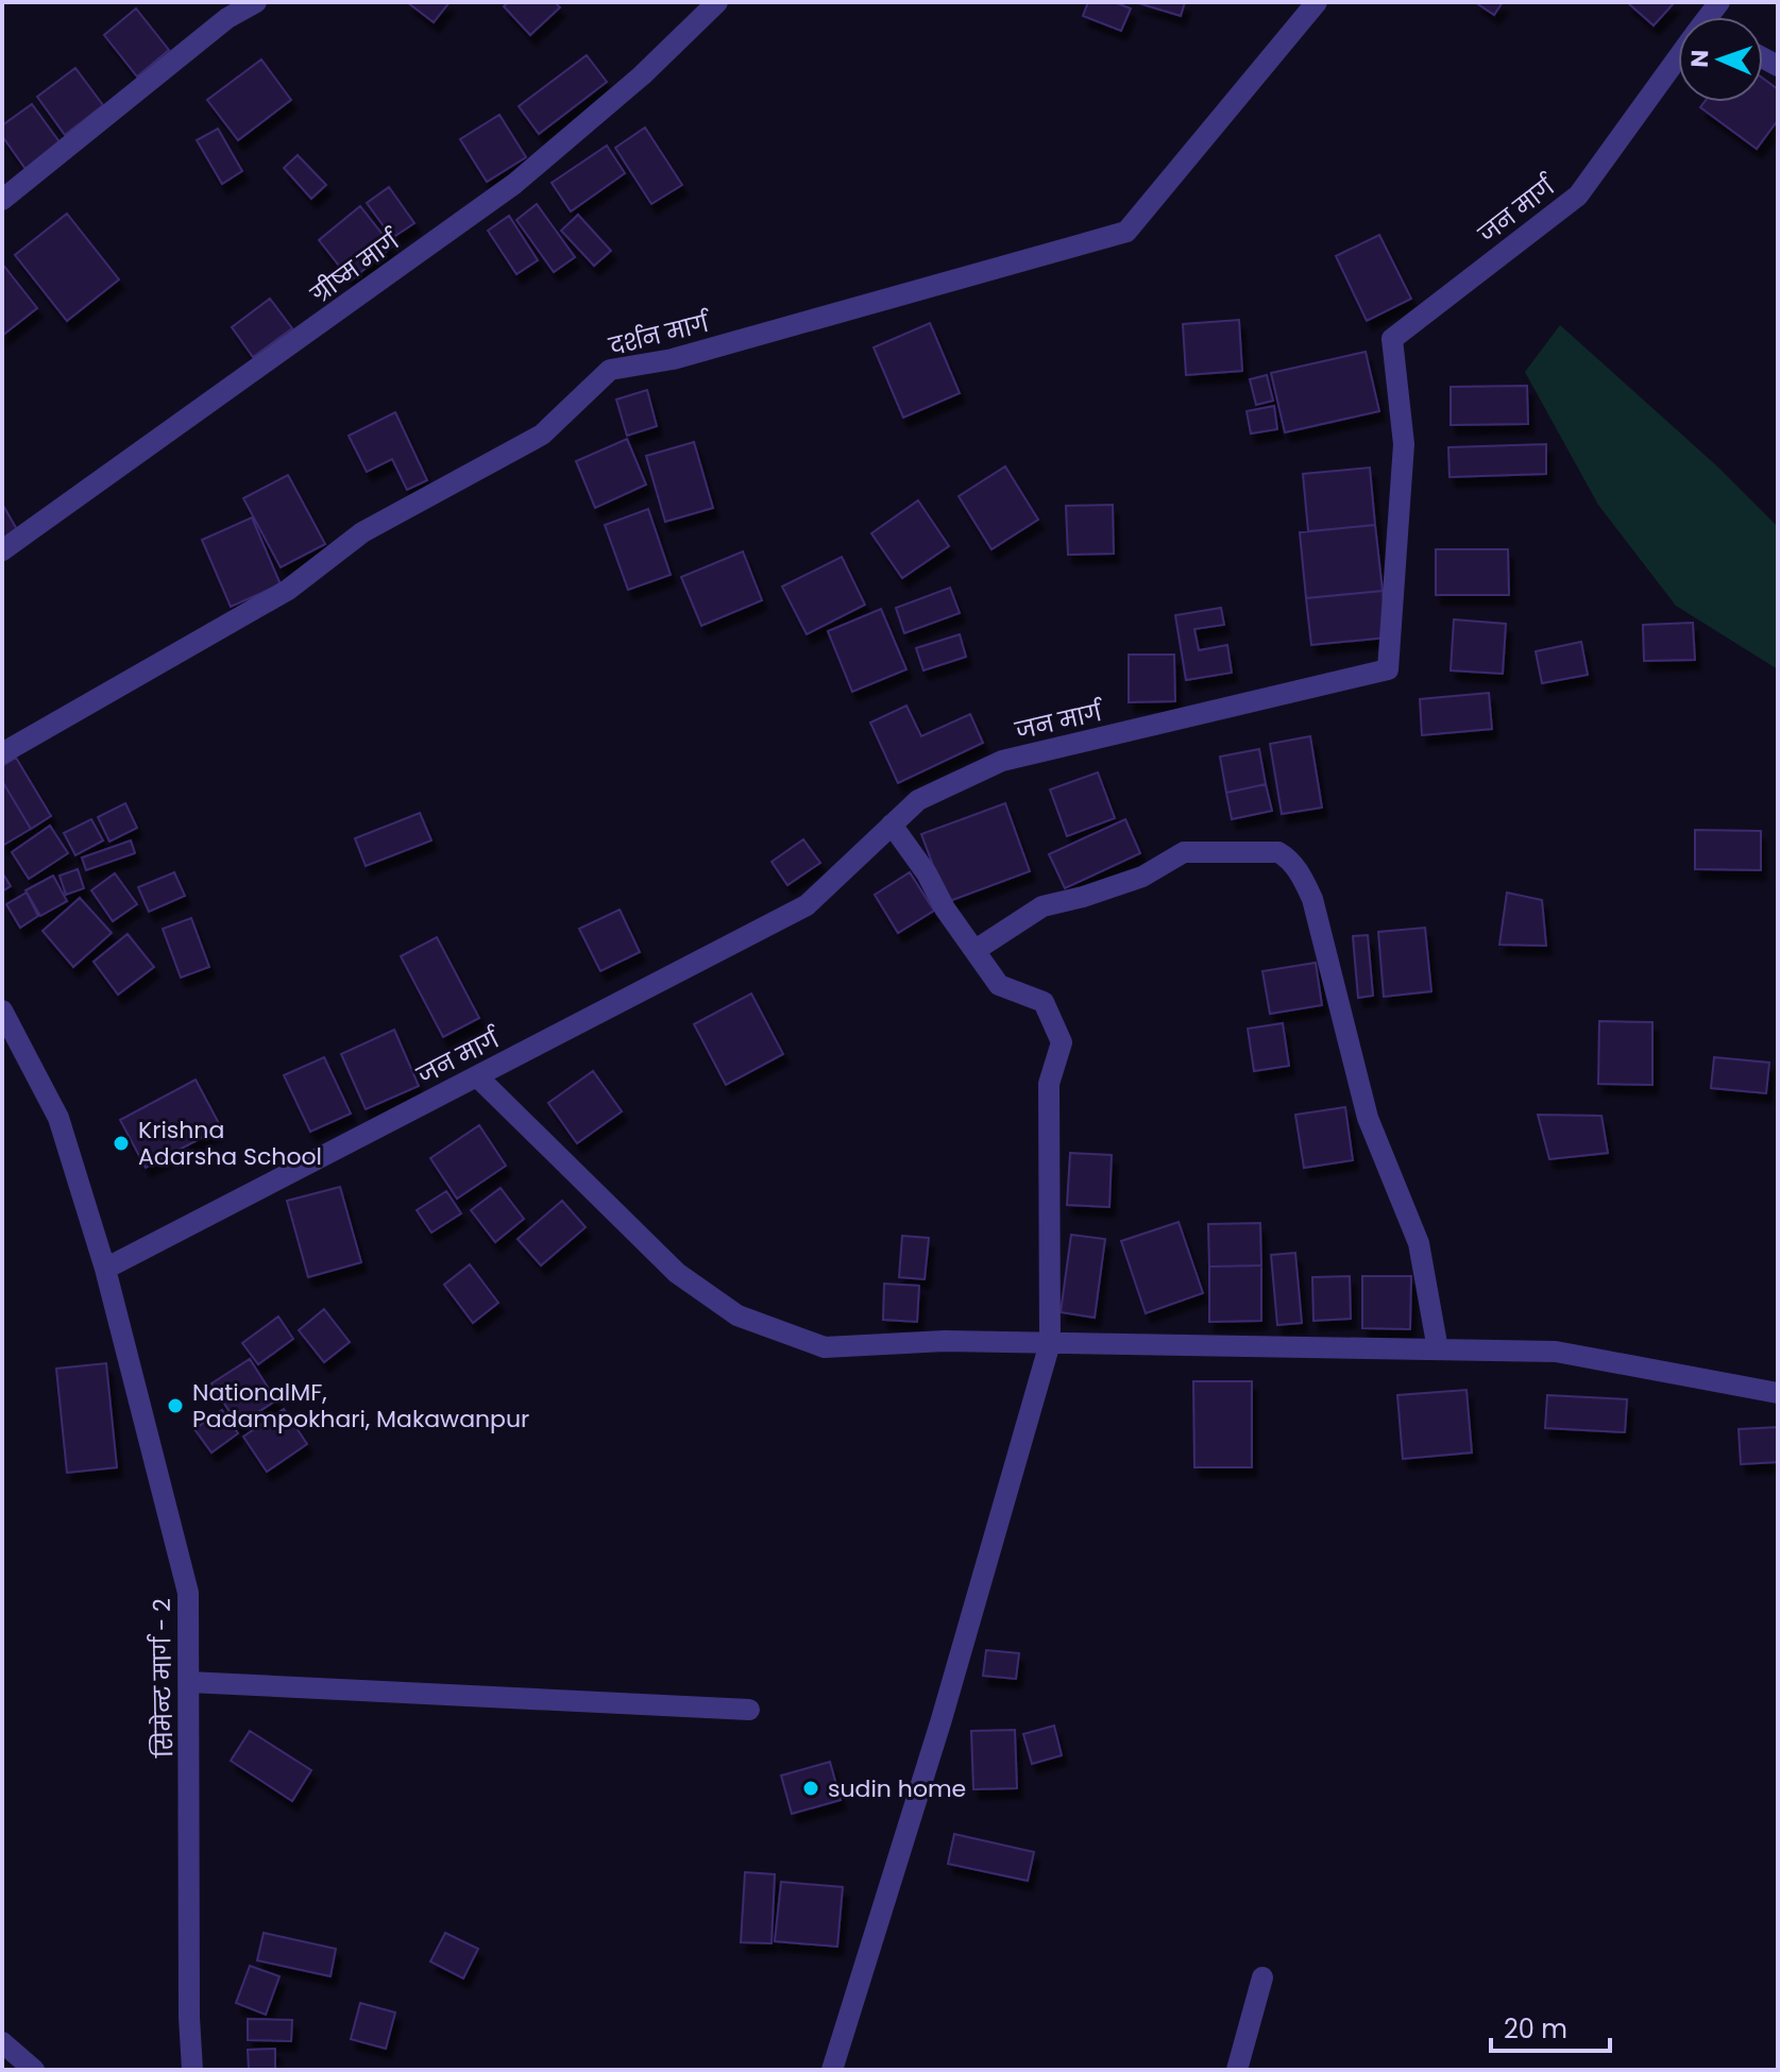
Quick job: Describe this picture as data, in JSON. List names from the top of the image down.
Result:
{
  "streets": {
    "street": [
      "जन मार्ग",
      "ग्रीष्म मार्ग",
      "दर्शन मार्ग",
      "सिमेन्ट मार्ग - 2"
    ]
  },
  "crossings": [
    ["जन मार्ग", "सिमेन्ट मार्ग - 2"]
  ],
  "places": ["Krishna Adarsha School", "NationalMF, Padampokhari, Makawanpur", "sudin home"],
  "scale_bar": "20 m",
  "north": "left"
}
